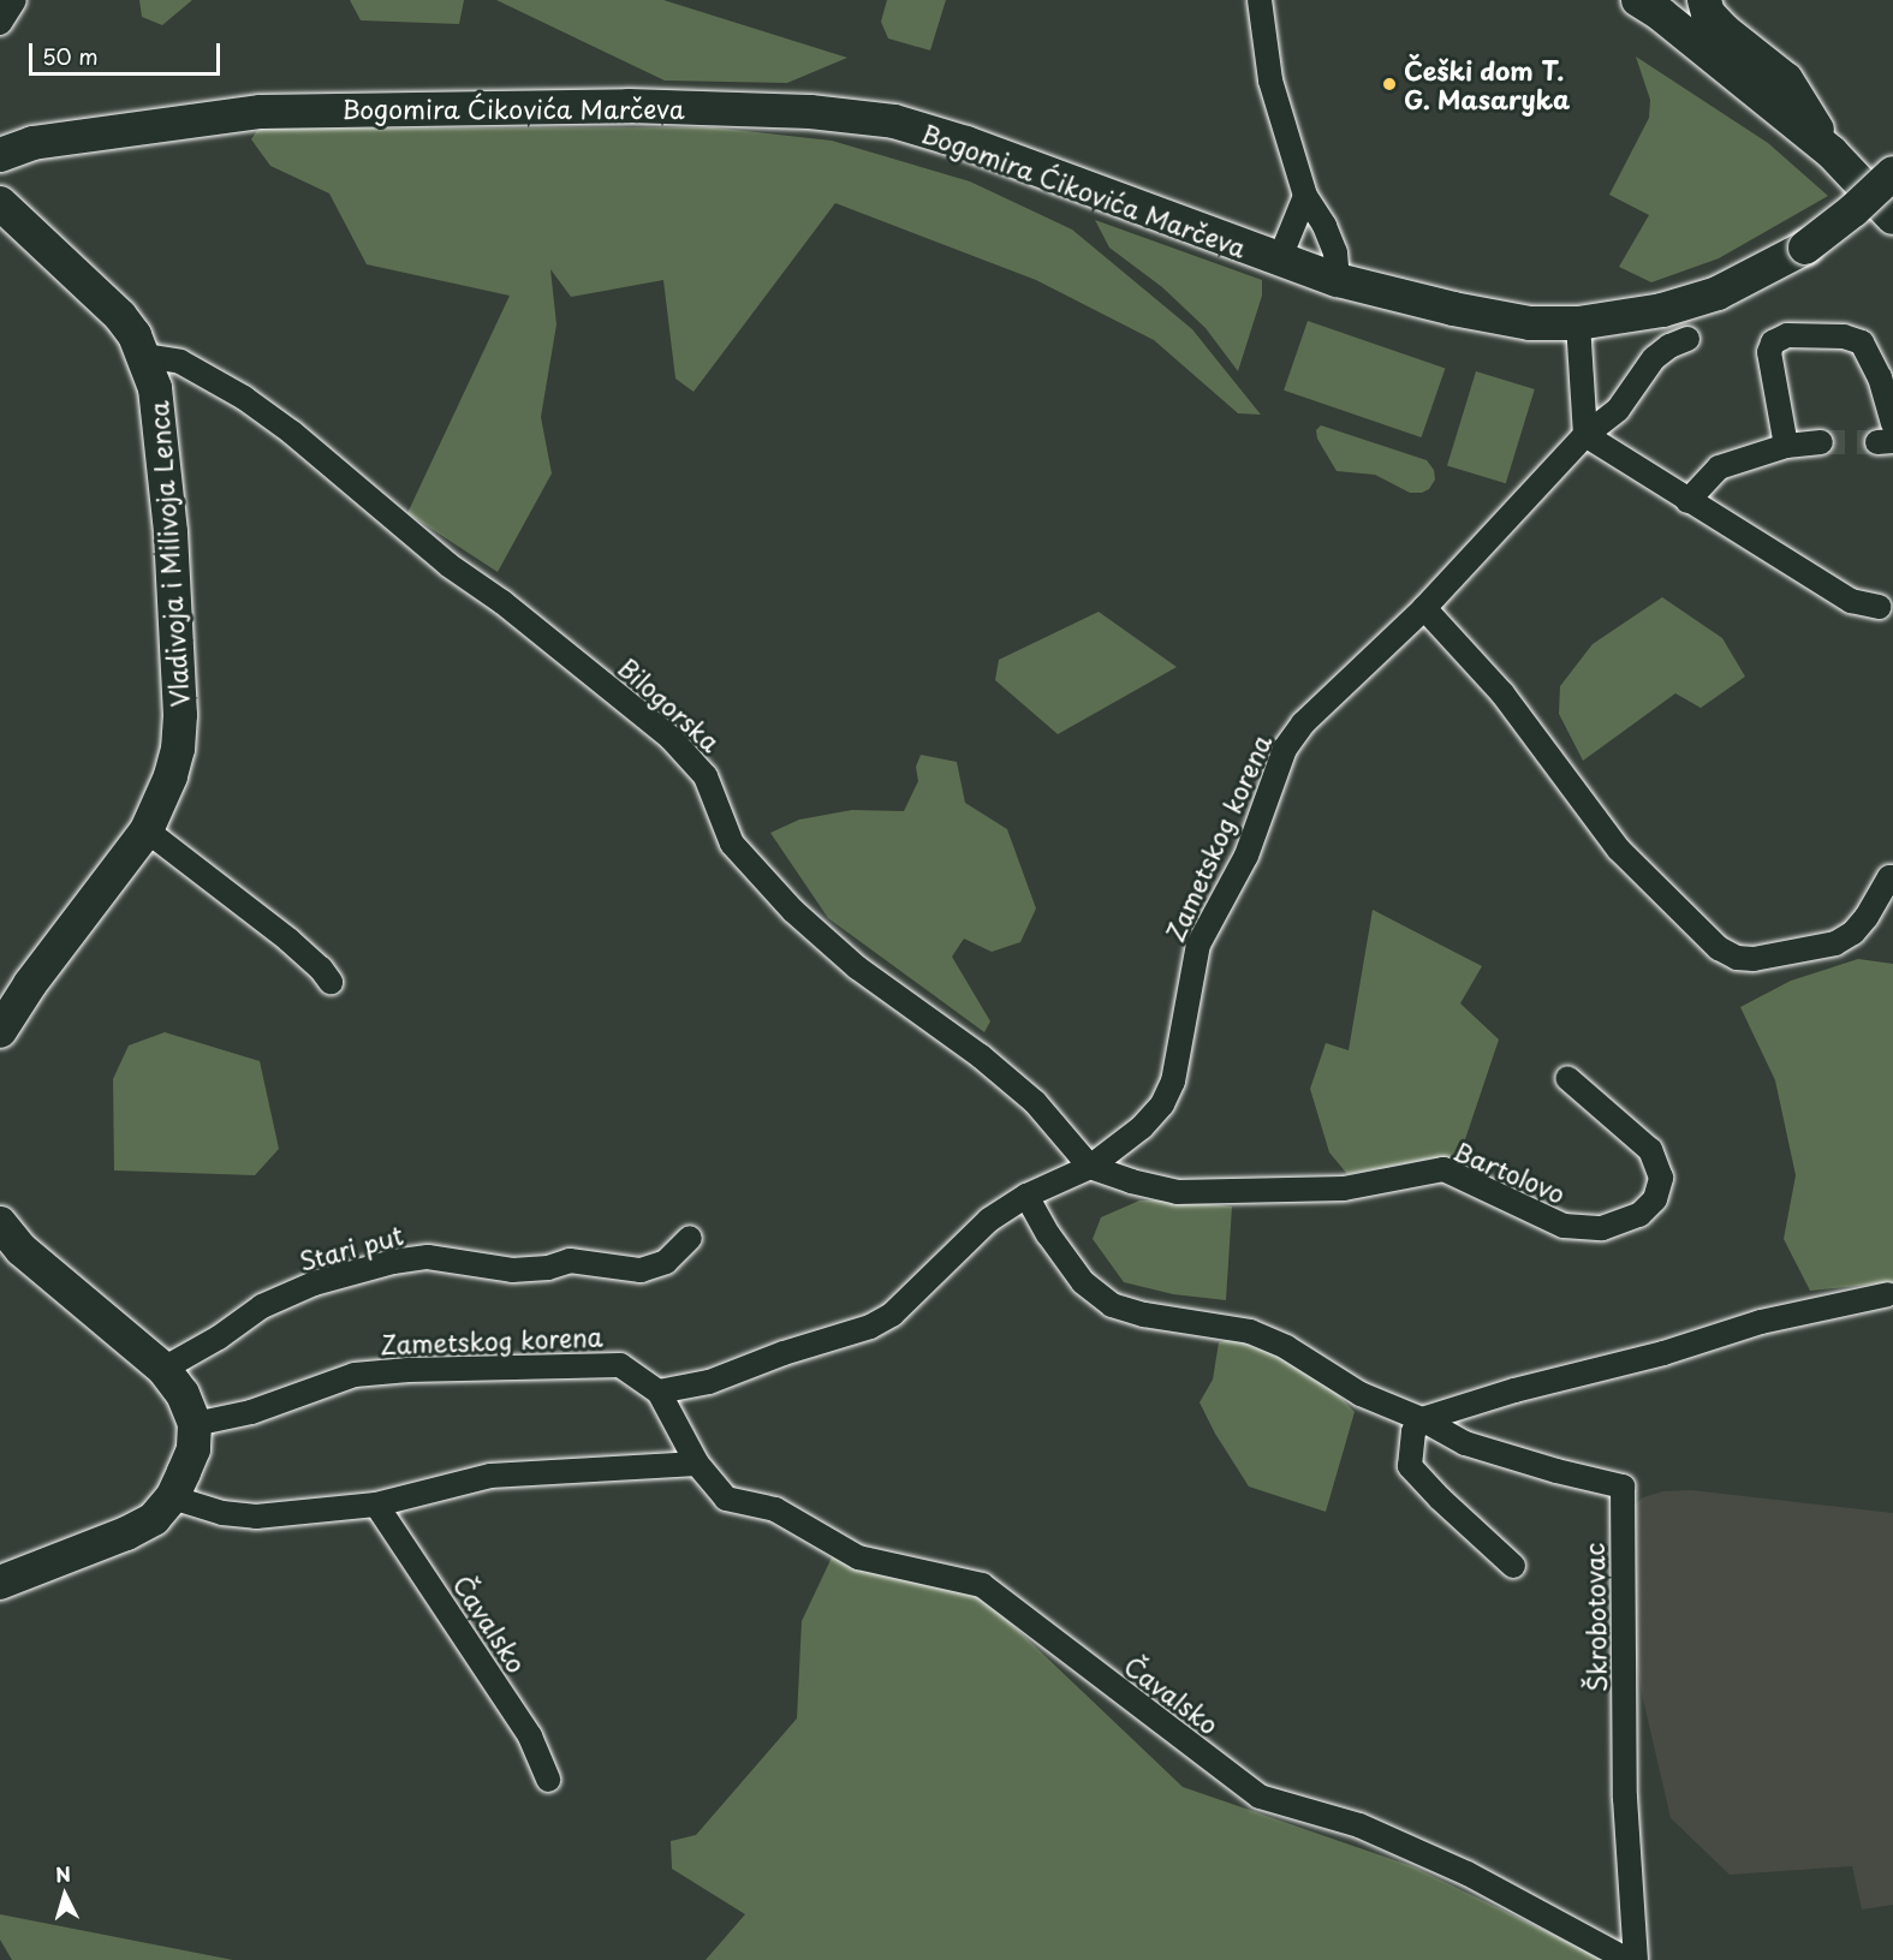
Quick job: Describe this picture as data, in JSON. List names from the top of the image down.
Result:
{
  "streets": {
    "street": [
      "Bogomira Ćikovića Marčeva",
      "Vladivoja i Milivoja Lenca",
      "Bilogorska",
      "Zametskog korena",
      "Bartolovo",
      "Stari put",
      "Škrobotovac",
      "Čavalsko"
    ]
  },
  "crossings": [
    ["Vladivoja i Milivoja Lenca", "Bilogorska"],
    ["Bilogorska", "Zametskog korena"],
    ["Bilogorska", "Bartolovo"],
    ["Zametskog korena", "Bartolovo"],
    ["Zametskog korena", "Škrobotovac"],
    ["Zametskog korena", "Čavalsko"]
  ],
  "places": ["Češki dom T. G. Masaryka"],
  "scale_bar": "50 m",
  "north": "top"
}
